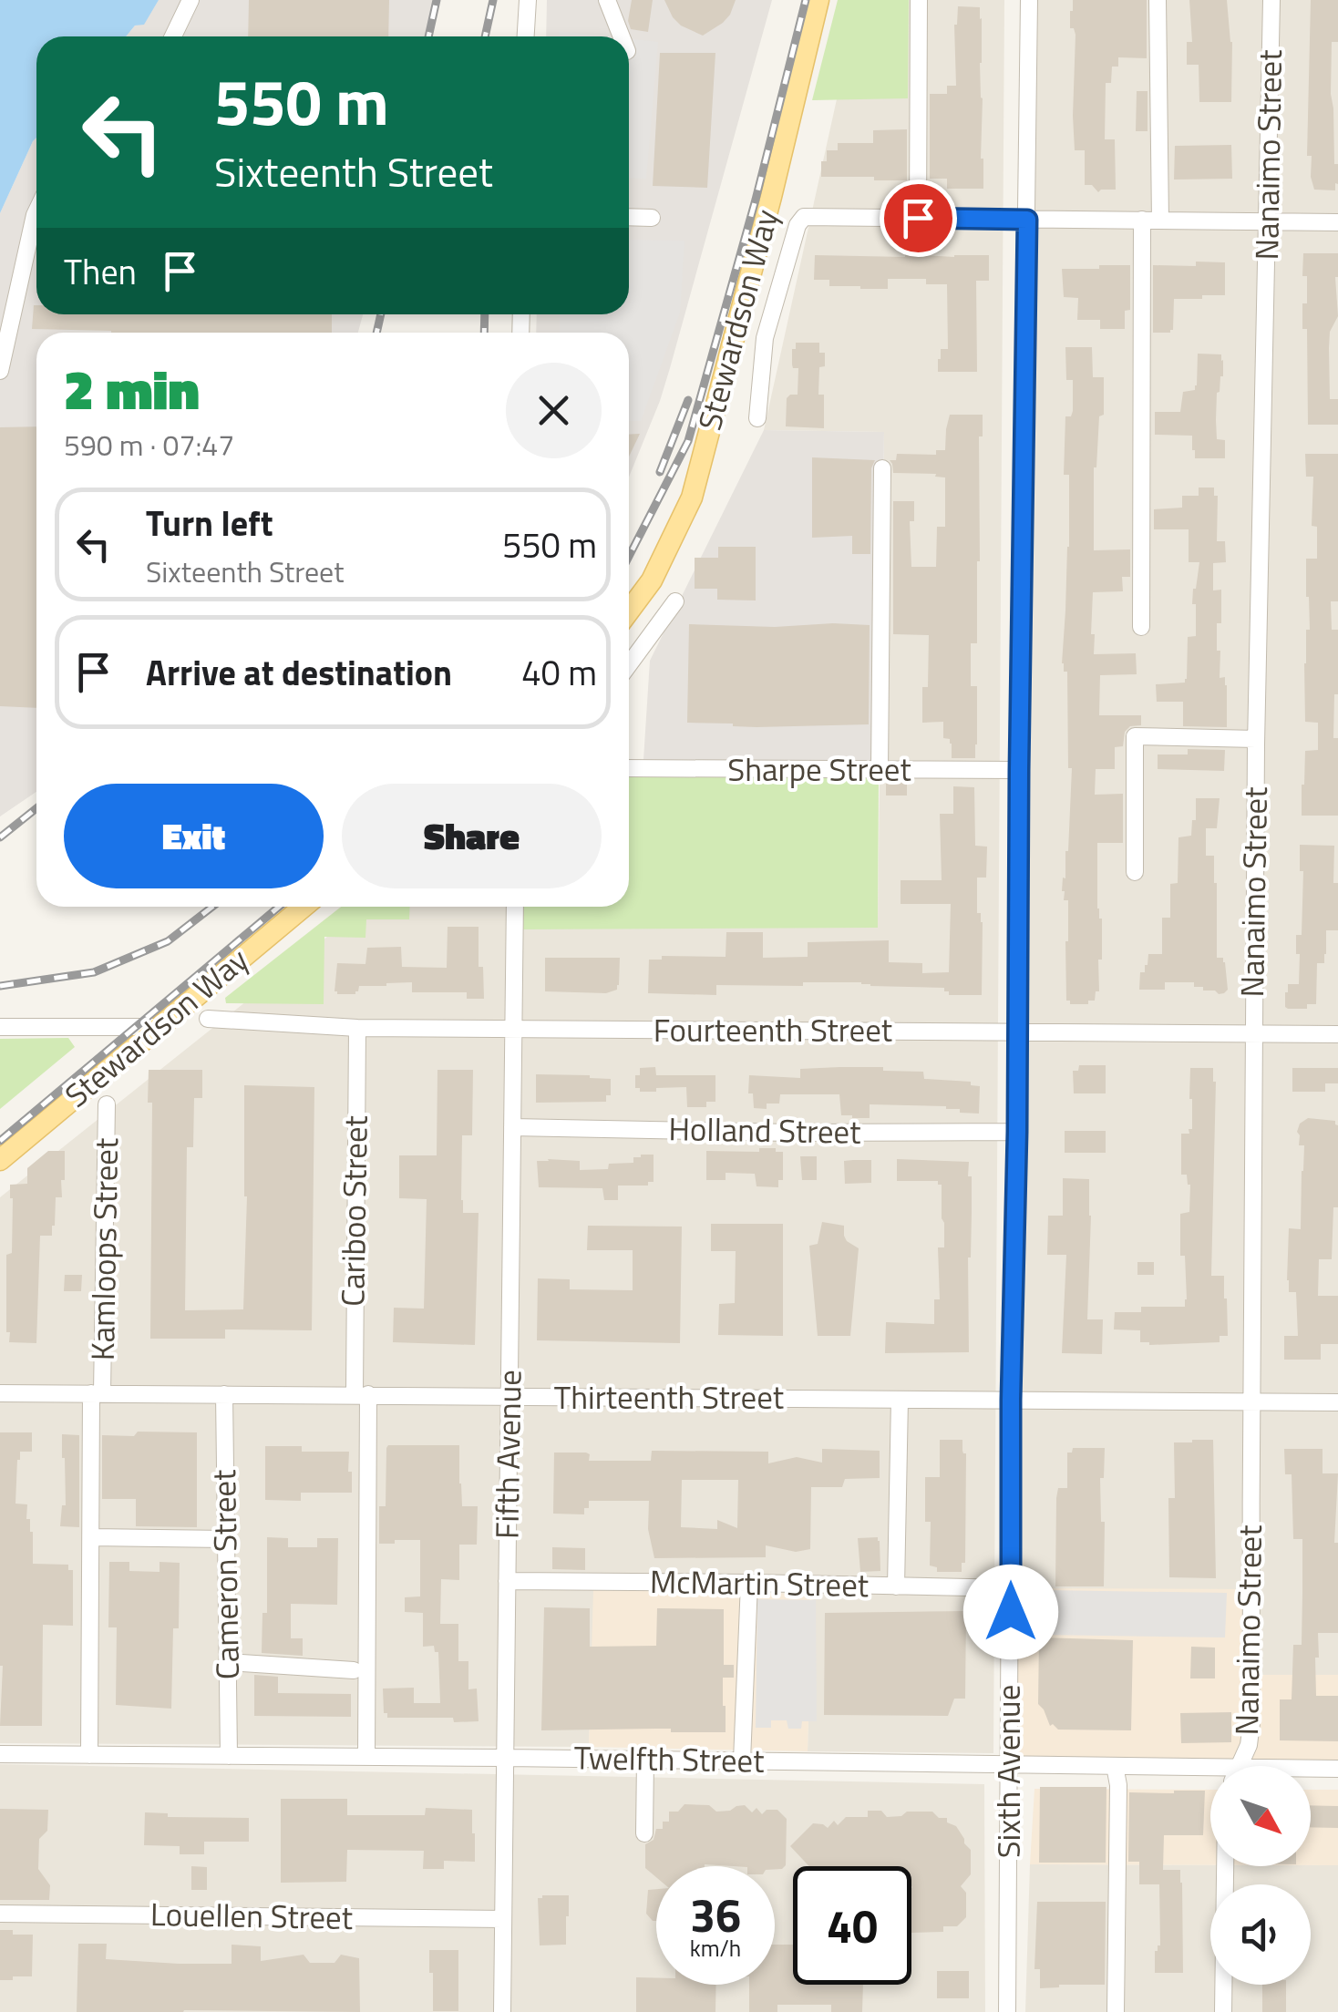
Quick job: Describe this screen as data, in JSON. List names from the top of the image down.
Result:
{
  "streets": {
    "main road": ["Stewardson Way"],
    "street": [
      "Nanaimo Street",
      "Sharpe Street",
      "Fourteenth Street",
      "Holland Street",
      "Cariboo Street",
      "Kamloops Street",
      "Thirteenth Street",
      "Fifth Avenue",
      "Cameron Street",
      "McMartin Street",
      "Twelfth Street",
      "Sixth Avenue",
      "Louellen Street"
    ]
  },
  "crossings": [
    ["Nanaimo Street", "Fourteenth Street"],
    ["Nanaimo Street", "Thirteenth Street"],
    ["Sharpe Street", "Sixth Avenue"],
    ["Fourteenth Street", "Cariboo Street"],
    ["Fourteenth Street", "Fifth Avenue"],
    ["Fourteenth Street", "Sixth Avenue"],
    ["Holland Street", "Fifth Avenue"],
    ["Holland Street", "Sixth Avenue"],
    ["Cariboo Street", "Thirteenth Street"],
    ["Cariboo Street", "Twelfth Street"],
    ["Kamloops Street", "Thirteenth Street"],
    ["Kamloops Street", "Twelfth Street"],
    ["Thirteenth Street", "Fifth Avenue"],
    ["Thirteenth Street", "Cameron Street"],
    ["Thirteenth Street", "Sixth Avenue"],
    ["Fifth Avenue", "McMartin Street"],
    ["Fifth Avenue", "Twelfth Street"],
    ["Fifth Avenue", "Louellen Street"],
    ["Cameron Street", "Twelfth Street"],
    ["McMartin Street", "Sixth Avenue"],
    ["Twelfth Street", "Sixth Avenue"]
  ],
  "north": "bottom right",
  "page": {
    "turn": ["550 m", "Sixteenth Street"],
    "then": "Then",
    "heading": ["2 min", "590 m · 07:47"],
    "list": [
      {
        "name": "Turn left",
        "note": "Sixteenth Street",
        "value": "550 m"
      },
      {
        "name": "Arrive at destination",
        "value": "40 m"
      }
    ],
    "buttons": ["Exit", "Share"],
    "speed": "36 km/h",
    "limit": "40"
  }
}
